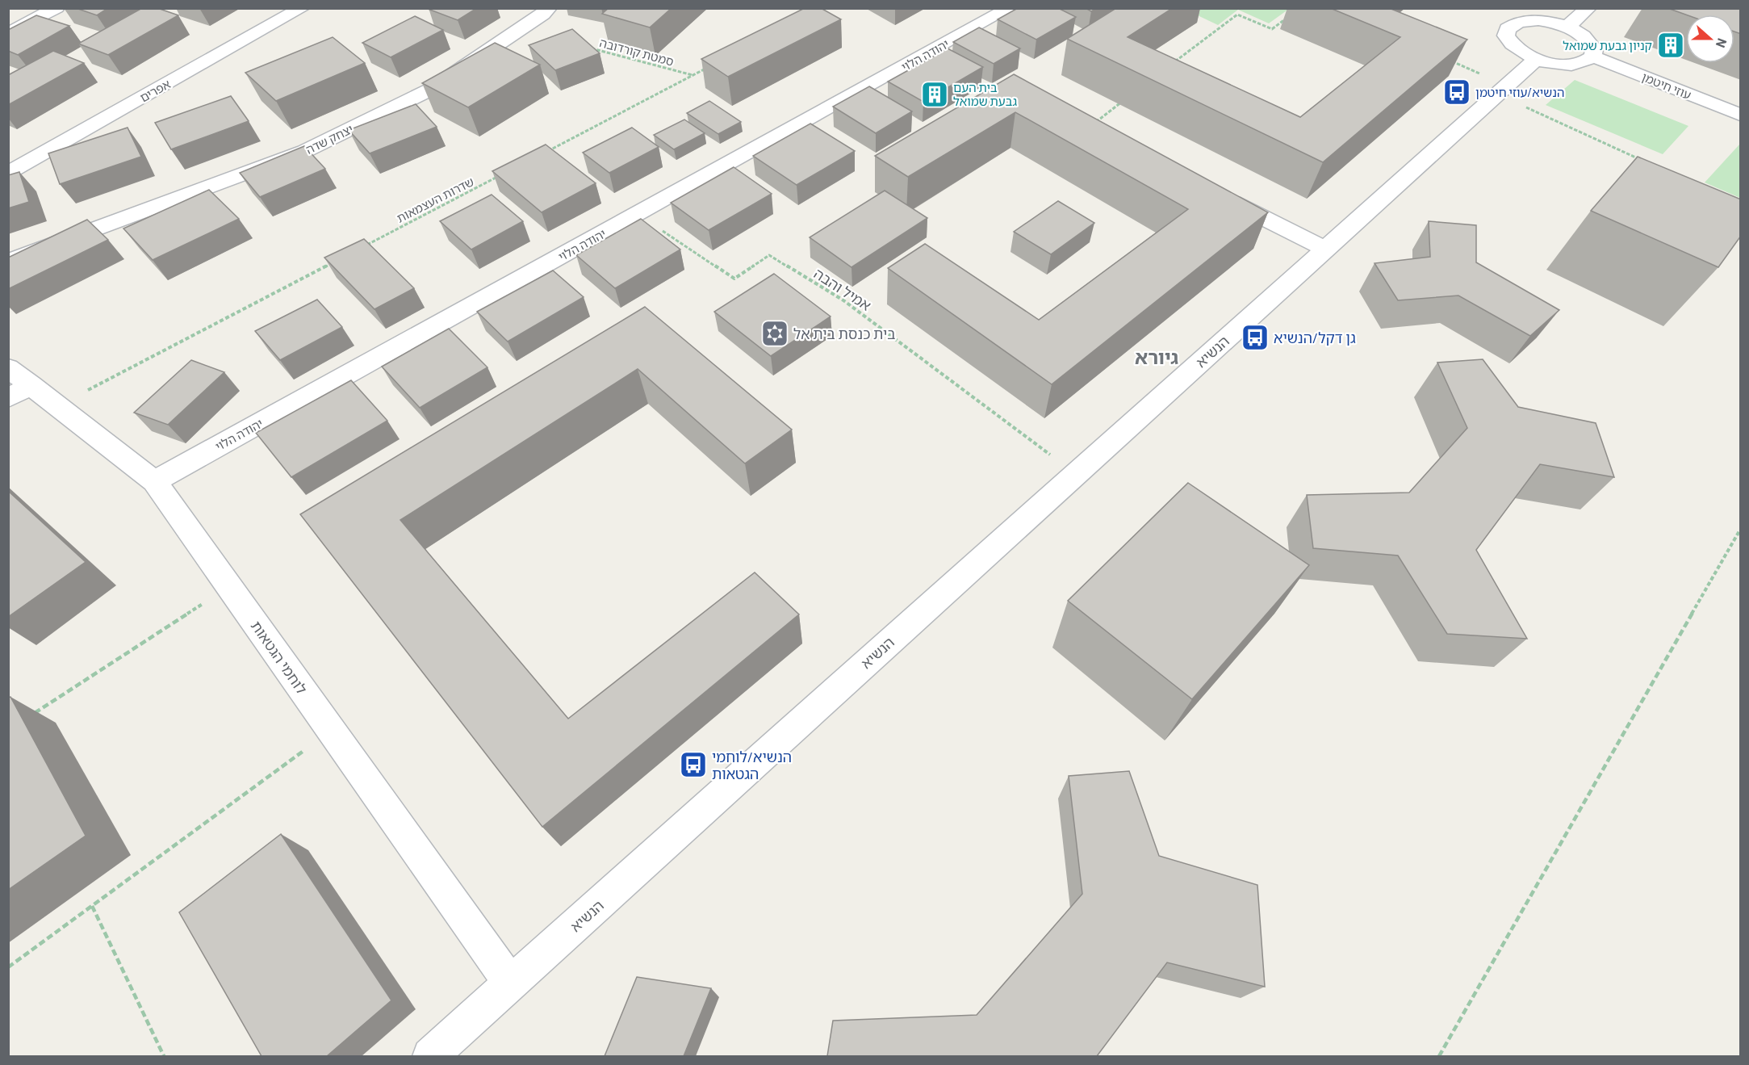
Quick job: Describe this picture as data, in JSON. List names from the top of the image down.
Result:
{
  "streets": {
    "street": [
      "יהודה הלוי",
      "עוזי חיטמן",
      "אפרים",
      "יצחק שדה",
      "הנשיא",
      "לוחמי הגטאות"
    ],
    "path": ["סמטת קורדובה", "שדרות העצמאות", "אמיל והבה"]
  },
  "crossings": [
    ["יהודה הלוי", "אמיל והבה"],
    ["יהודה הלוי", "לוחמי הגטאות"],
    ["אמיל והבה", "הנשיא"],
    ["הנשיא", "לוחמי הגטאות"]
  ],
  "districts": ["גיורא"],
  "places": {
    "building": ["קניון גבעת שמואל", "בית העם גבעת שמואל"],
    "bus stop": ["הנשיא/עוזי חיטמן", "גן דקל/הנשיא", "הנשיא/לוחמי הגטאות"],
    "synagogue": ["בית כנסת בית אל"]
  },
  "north": "right"
}
